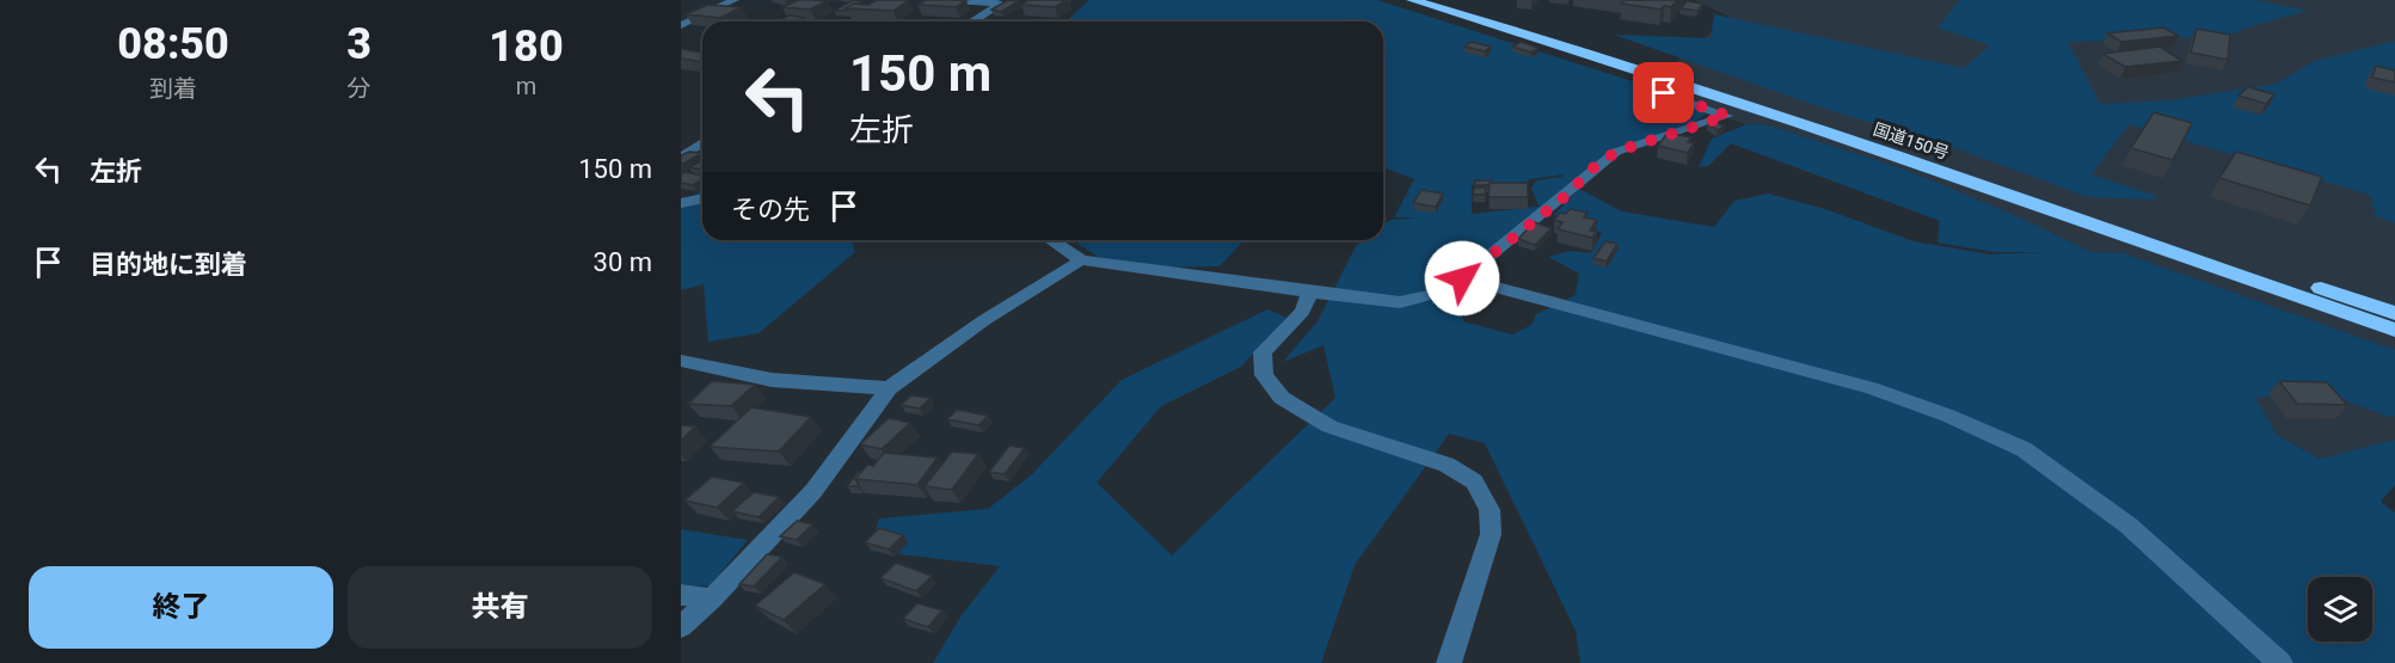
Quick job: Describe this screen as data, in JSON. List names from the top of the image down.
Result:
{
  "streets": {
    "highway": ["国道150号"]
  },
  "page": {
    "eta": [
      "08:50",
      "到着",
      "3",
      "分",
      "180",
      "m"
    ],
    "turn": ["150 m", "左折"],
    "list": [
      {
        "name": "左折",
        "value": "150 m"
      },
      {
        "name": "目的地に到着",
        "value": "30 m"
      }
    ],
    "then": "その先",
    "buttons": ["終了", "共有"]
  }
}
